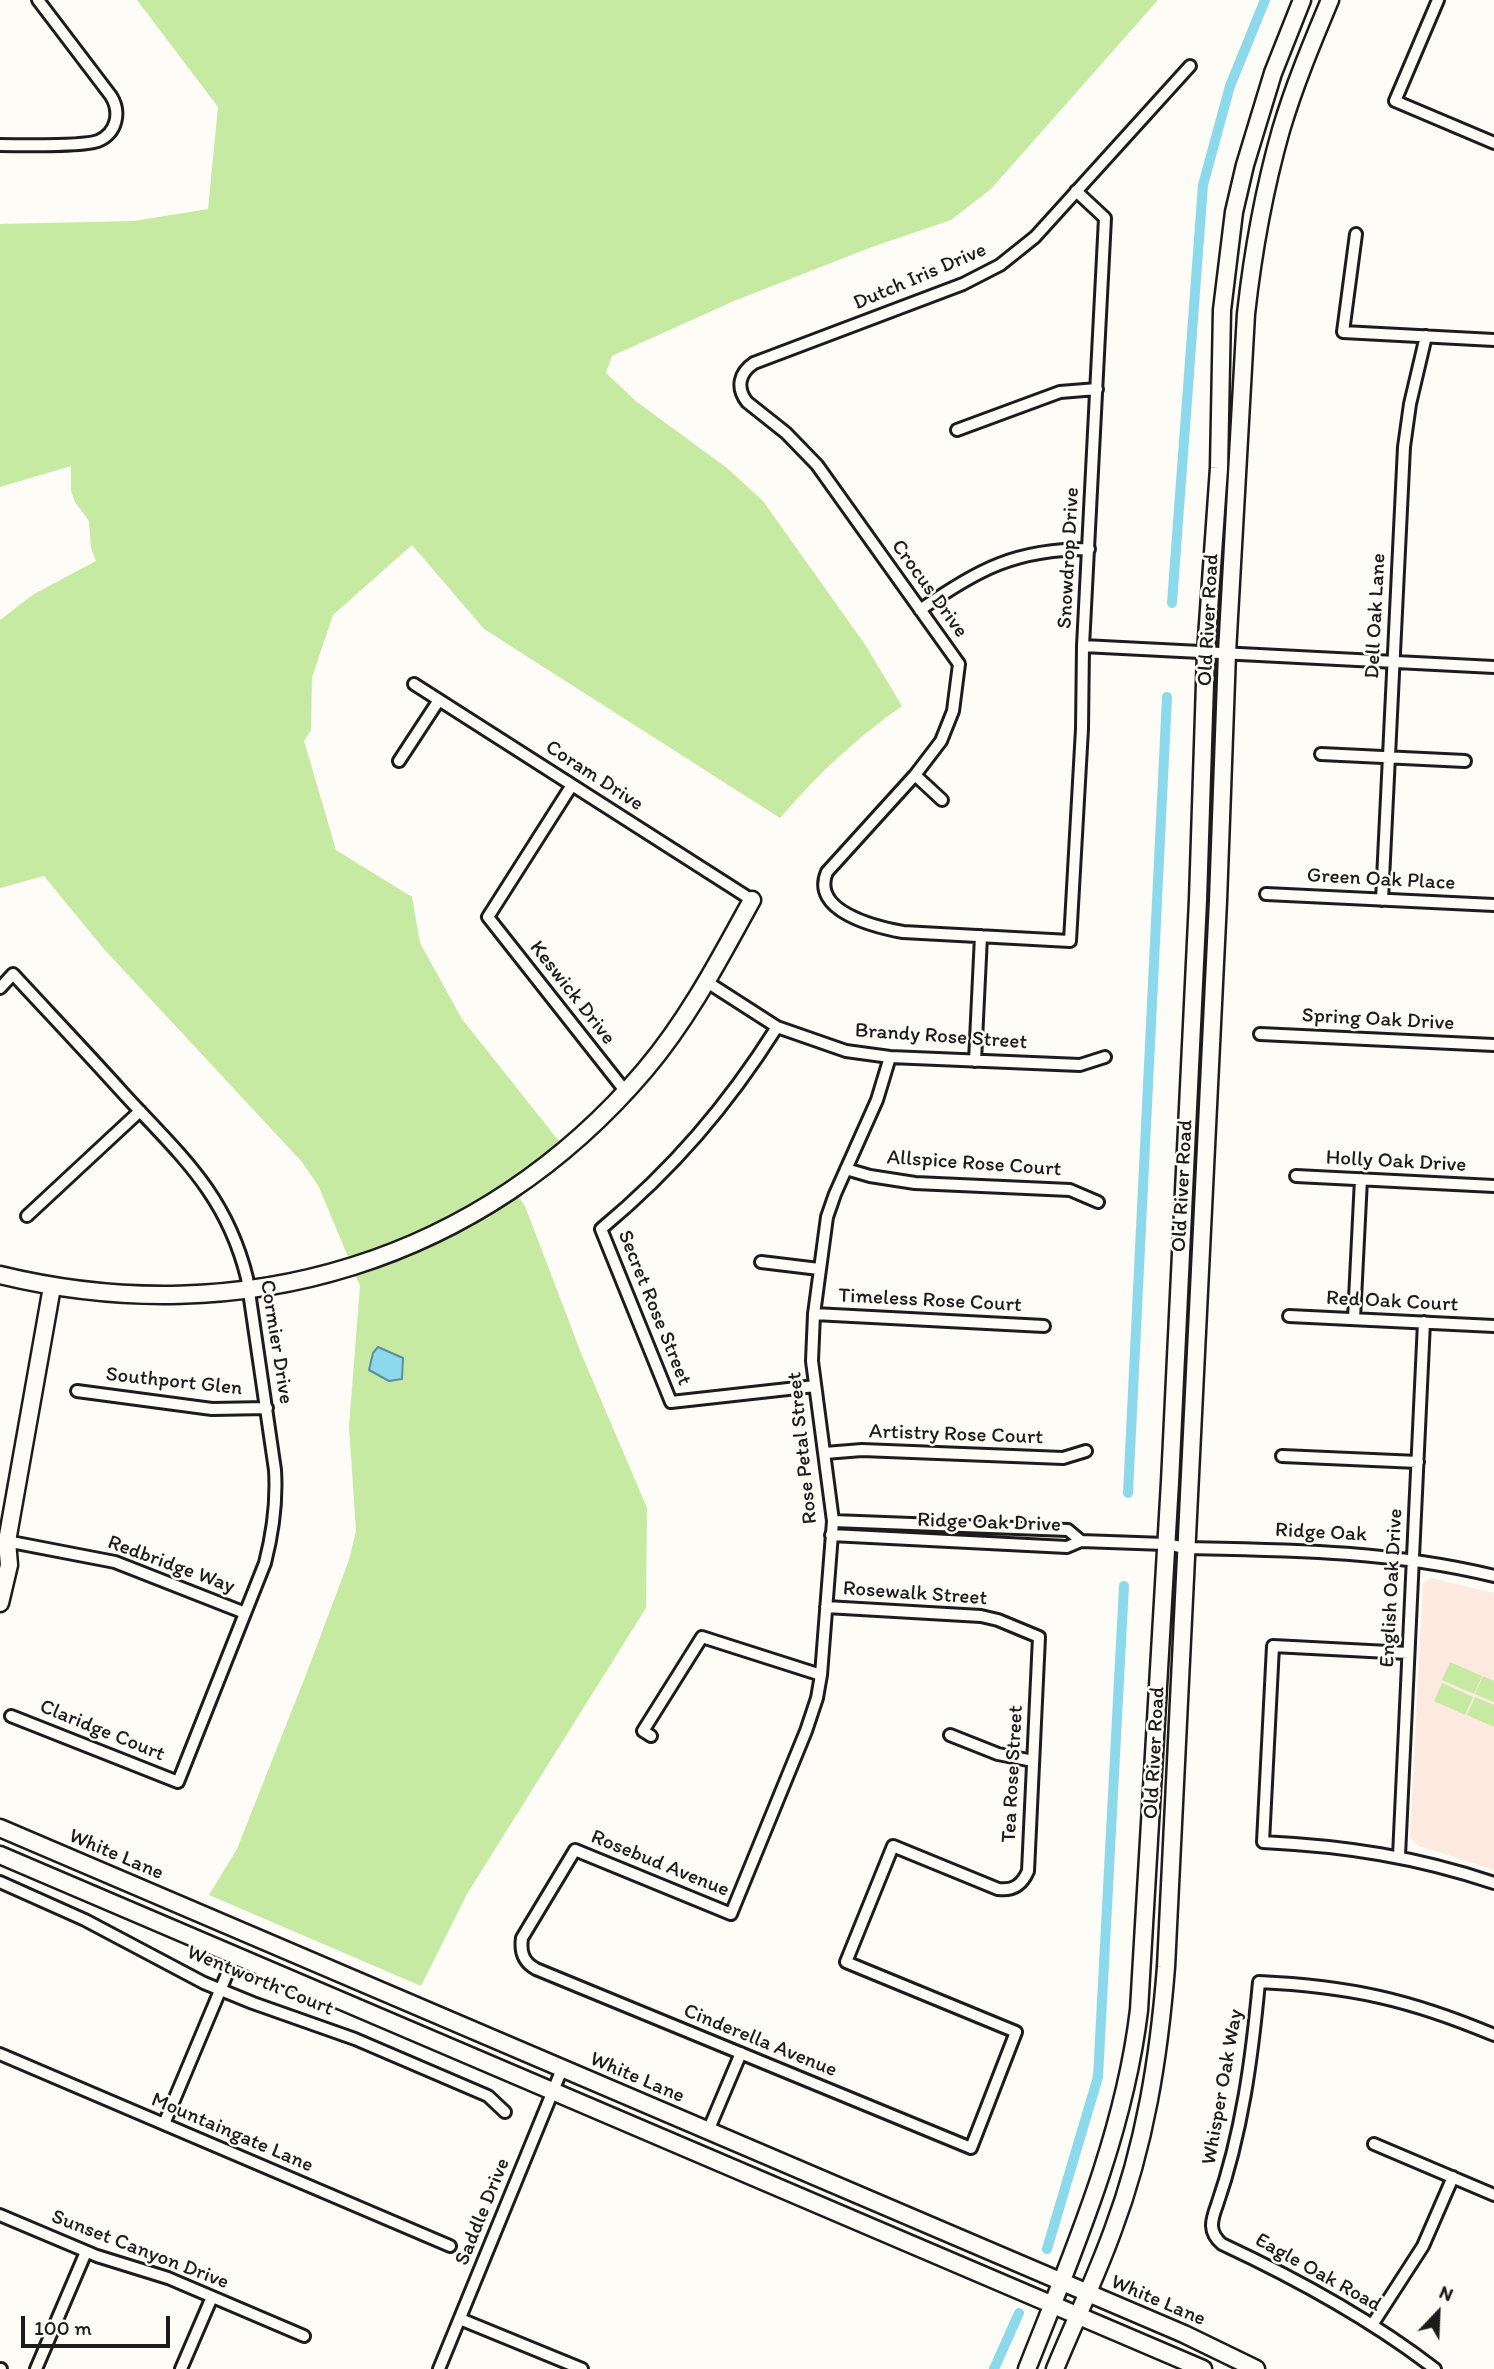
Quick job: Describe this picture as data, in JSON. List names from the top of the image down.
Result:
{
  "streets": {
    "main road": ["Old River Road", "White Lane"],
    "street": [
      "Dutch Iris Drive",
      "Snowdrop Drive",
      "Crocus Drive",
      "Dell Oak Lane",
      "Coram Drive",
      "Green Oak Place",
      "Keswick Drive",
      "Spring Oak Drive",
      "Brandy Rose Street",
      "Holly Oak Drive",
      "Allspice Rose Court",
      "Timeless Rose Court",
      "Red Oak Court",
      "Secret Rose Street",
      "Cormier Drive",
      "Southport Glen",
      "Artistry Rose Court",
      "Rose Petal Street",
      "Ridge Oak Drive",
      "Ridge Oak",
      "Redbridge Way",
      "English Oak Drive",
      "Rosewalk Street",
      "Claridge Court",
      "Tea Rose Street",
      "Rosebud Avenue",
      "Wentworth Court",
      "Cinderella Avenue",
      "Whisper Oak Way",
      "Mountaingate Lane",
      "Saddle Drive",
      "Sunset Canyon Drive",
      "Eagle Oak Road"
    ]
  },
  "crossings": [
    ["Dutch Iris Drive", "Snowdrop Drive"],
    ["Dutch Iris Drive", "Crocus Drive"],
    ["Snowdrop Drive", "Crocus Drive"],
    ["Dell Oak Lane", "Green Oak Place"],
    ["Old River Road", "Ridge Oak Drive"],
    ["Old River Road", "Ridge Oak"],
    ["Old River Road", "White Lane"],
    ["Coram Drive", "Keswick Drive"],
    ["Brandy Rose Street", "Secret Rose Street"],
    ["Brandy Rose Street", "Rose Petal Street"],
    ["Allspice Rose Court", "Rose Petal Street"],
    ["Timeless Rose Court", "Rose Petal Street"],
    ["Red Oak Court", "English Oak Drive"],
    ["Secret Rose Street", "Rose Petal Street"],
    ["Cormier Drive", "Southport Glen"],
    ["Cormier Drive", "Redbridge Way"],
    ["Cormier Drive", "Claridge Court"],
    ["Artistry Rose Court", "Rose Petal Street"],
    ["Rose Petal Street", "Ridge Oak Drive"],
    ["Rose Petal Street", "Rosewalk Street"],
    ["Rose Petal Street", "Rosebud Avenue"],
    ["Ridge Oak Drive", "Ridge Oak"],
    ["Ridge Oak", "English Oak Drive"],
    ["Rosewalk Street", "Tea Rose Street"],
    ["Tea Rose Street", "Cinderella Avenue"],
    ["White Lane", "Saddle Drive"],
    ["Rosebud Avenue", "Cinderella Avenue"],
    ["Whisper Oak Way", "Eagle Oak Road"]
  ],
  "scale_bar": "100 m",
  "north": "top right"
}
